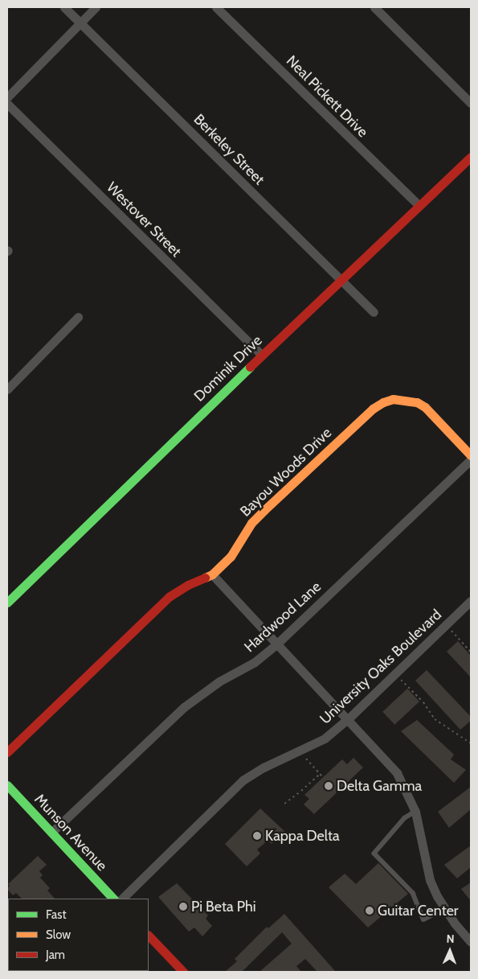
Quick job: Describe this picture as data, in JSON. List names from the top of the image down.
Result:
{
  "streets": {
    "street": [
      "Neal Pickett Drive",
      "Berkeley Street",
      "Westover Street",
      "Dominik Drive",
      "Bayou Woods Drive",
      "Hardwood Lane",
      "University Oaks Boulevard",
      "Munson Avenue"
    ]
  },
  "crossings": [
    ["Neal Pickett Drive", "Dominik Drive"],
    ["Berkeley Street", "Dominik Drive"],
    ["Westover Street", "Dominik Drive"],
    ["Hardwood Lane", "Munson Avenue"]
  ],
  "places": [
    "Delta Gamma",
    "Kappa Delta",
    "Pi Beta Phi",
    "Guitar Center"
  ],
  "legend": ["Fast", "Slow", "Jam"],
  "north": "top"
}
